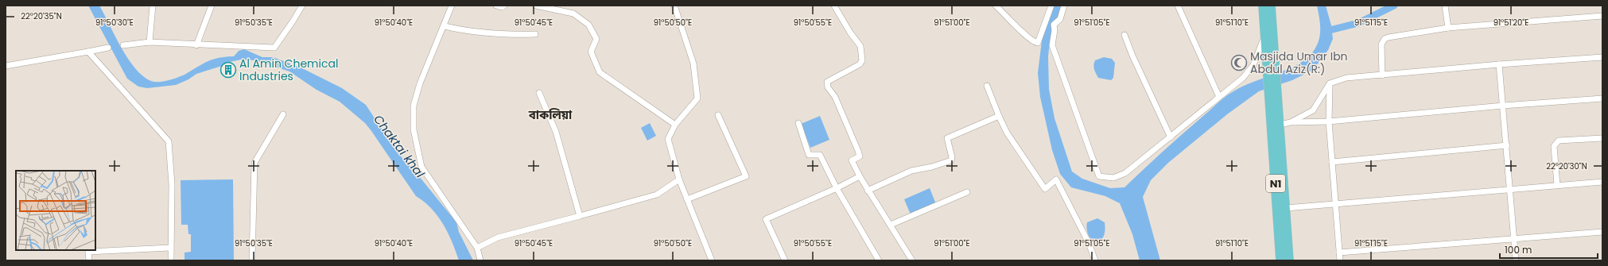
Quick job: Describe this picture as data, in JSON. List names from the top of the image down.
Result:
{
  "streets": {
    "highway": ["N1"]
  },
  "districts": ["বাকলিয়া"],
  "water": ["Chaktai khal"],
  "places": {
    "mosque": ["Masjida Umar Ibn Abdul Aziz(R:)"],
    "building": ["Al Amin Chemical Industries"]
  },
  "scale_bar": "100 m",
  "coordinates": [
    "22°20'35\"N",
    "91°50'30\"E",
    "91°50'35\"E",
    "91°50'40\"E",
    "91°50'45\"E",
    "91°50'50\"E",
    "91°50'55\"E",
    "91°51'00\"E",
    "91°51'05\"E",
    "91°51'10\"E",
    "91°51'15\"E",
    "91°51'20\"E",
    "22°20'30\"N"
  ]
}
